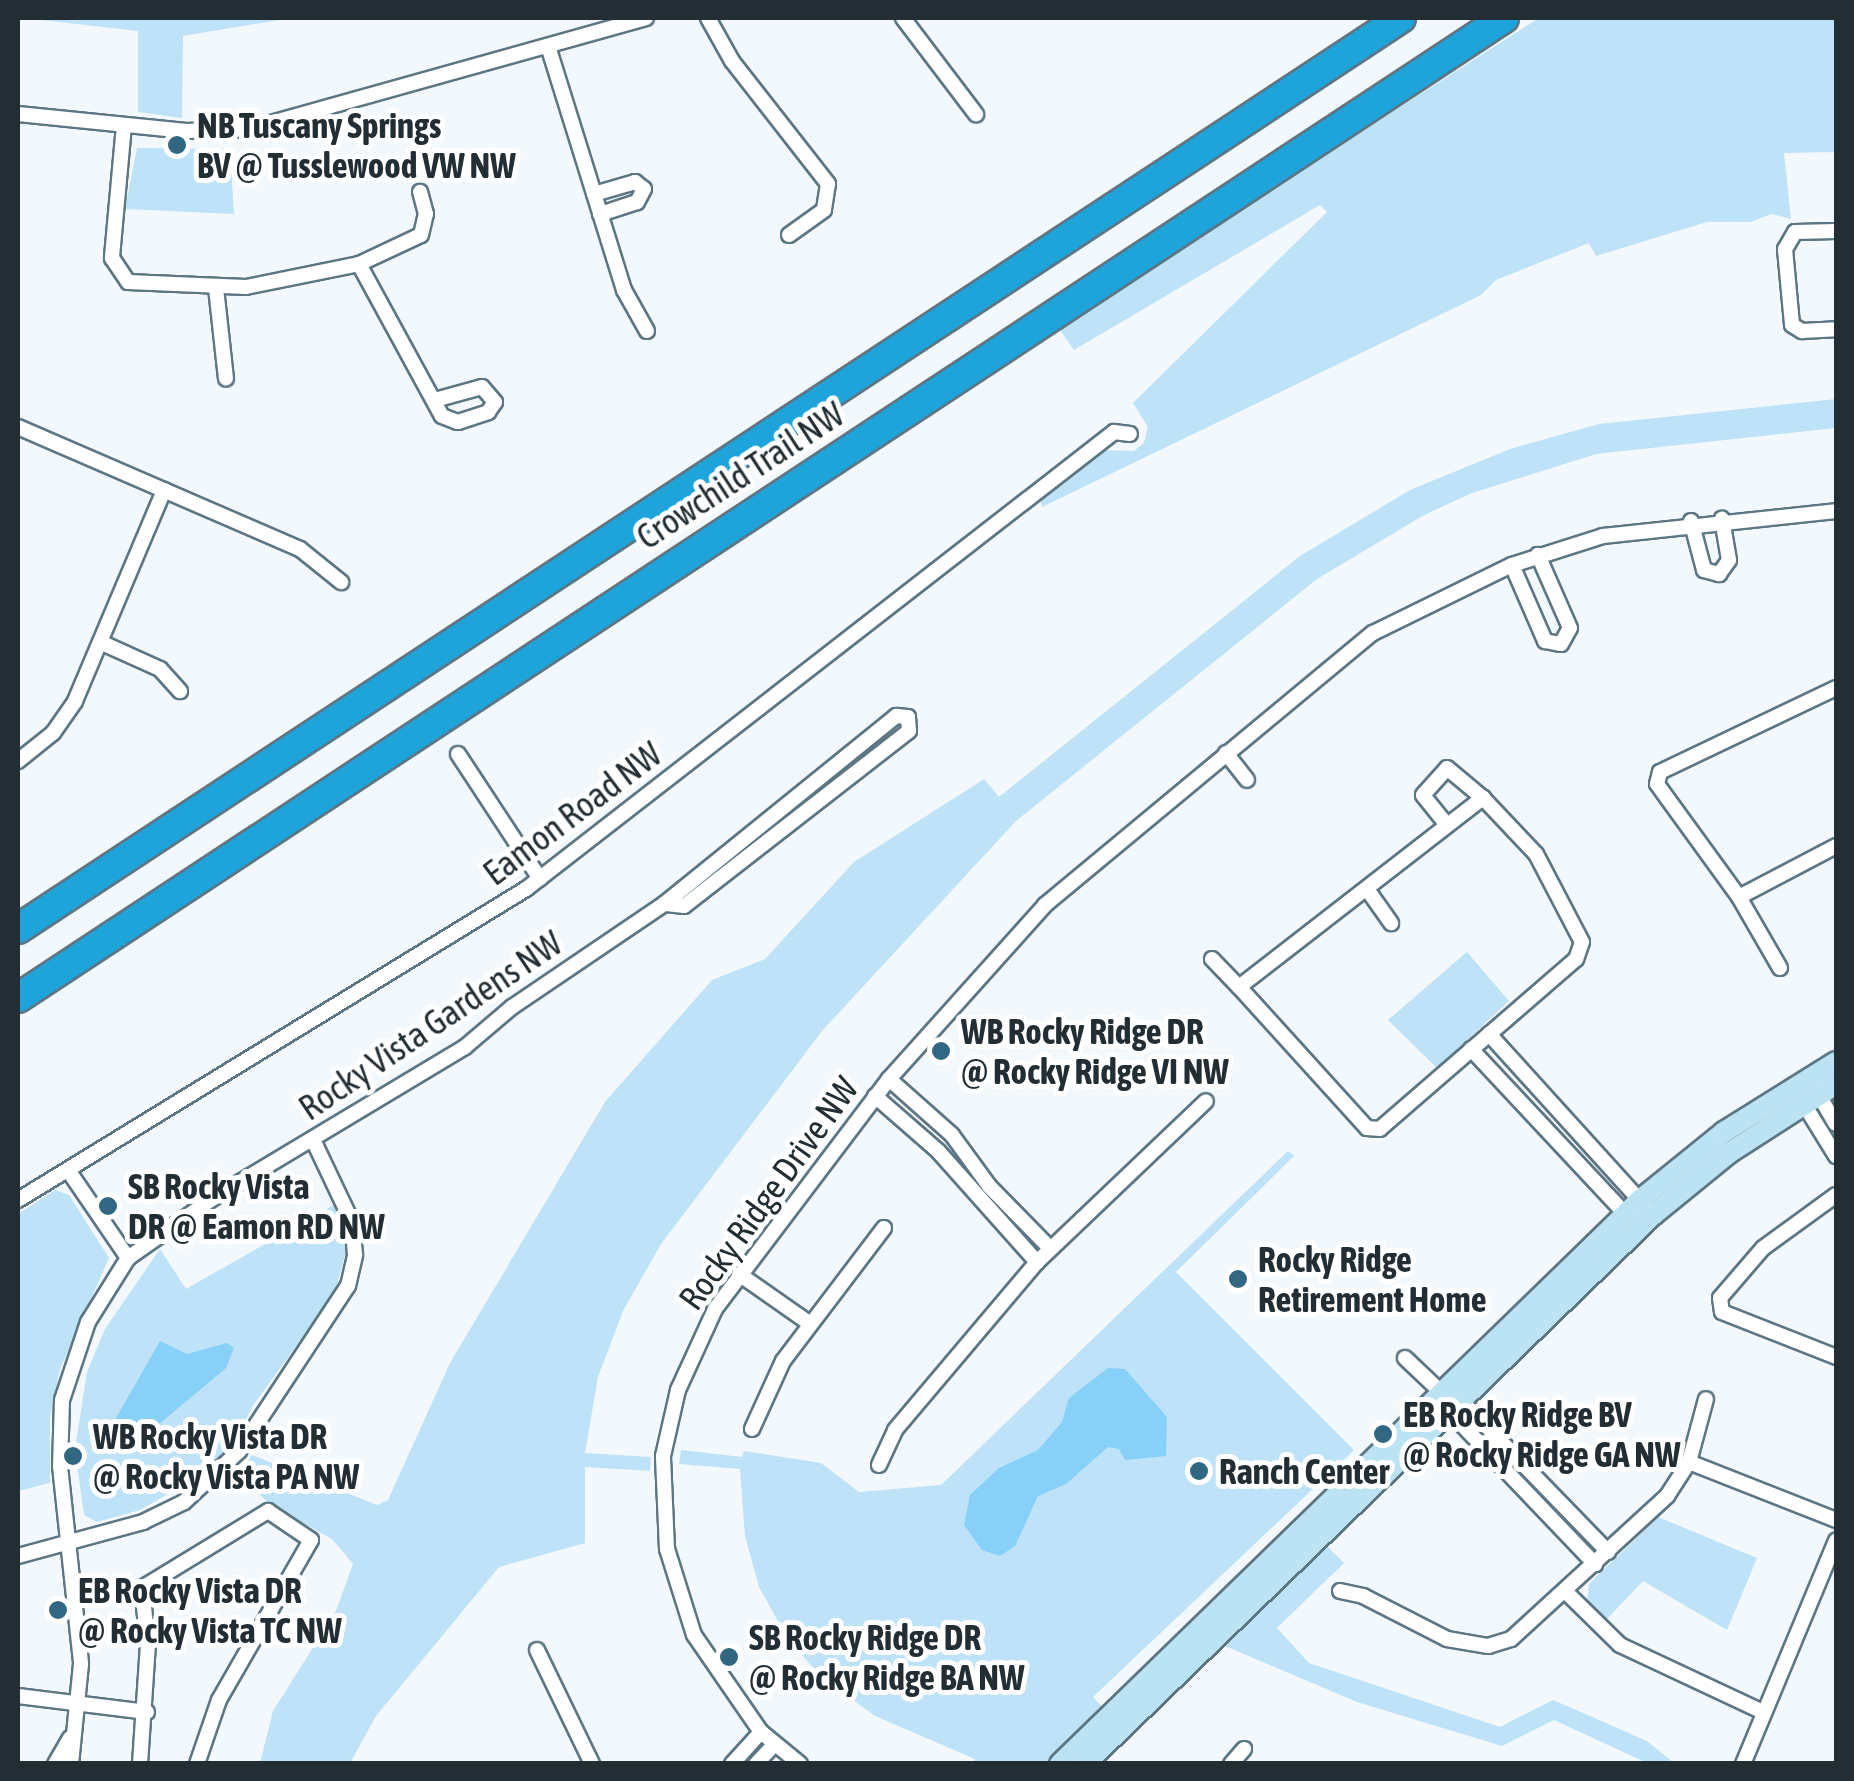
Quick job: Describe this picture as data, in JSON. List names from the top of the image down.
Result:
{
  "streets": {
    "highway": ["Crowchild Trail NW"],
    "street": ["Eamon Road NW", "Rocky Vista Gardens NW", "Rocky Ridge Drive NW"]
  },
  "places": [
    "NB Tuscany Springs BV @ Tusslewood VW NW",
    "WB Rocky Ridge DR @ Rocky Ridge VI NW",
    "SB Rocky Vista DR @ Eamon RD NW",
    "Rocky Ridge Retirement Home",
    "EB Rocky Ridge BV @ Rocky Ridge GA NW",
    "WB Rocky Vista DR @ Rocky Vista PA NW",
    "Ranch Center",
    "EB Rocky Vista DR @ Rocky Vista TC NW",
    "SB Rocky Ridge DR @ Rocky Ridge BA NW"
  ]
}
